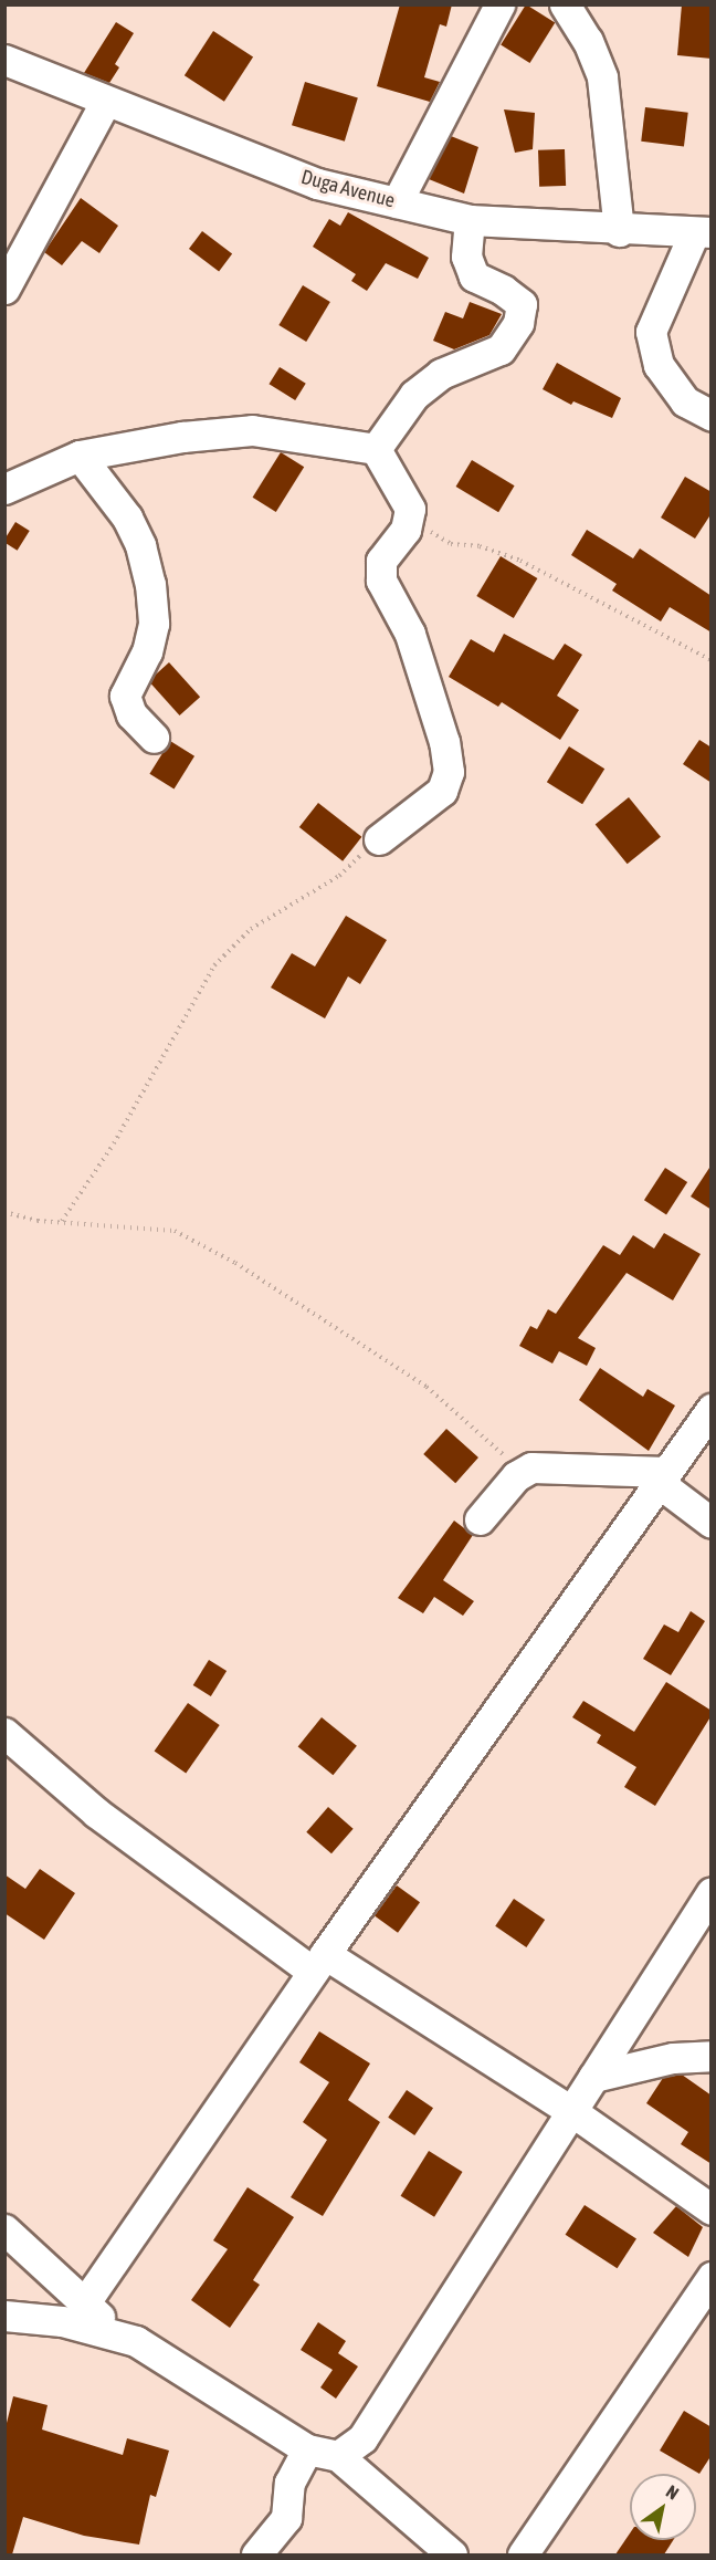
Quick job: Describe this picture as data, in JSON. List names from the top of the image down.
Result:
{
  "streets": {
    "street": ["Duga Avenue"]
  },
  "north": "top right"
}
